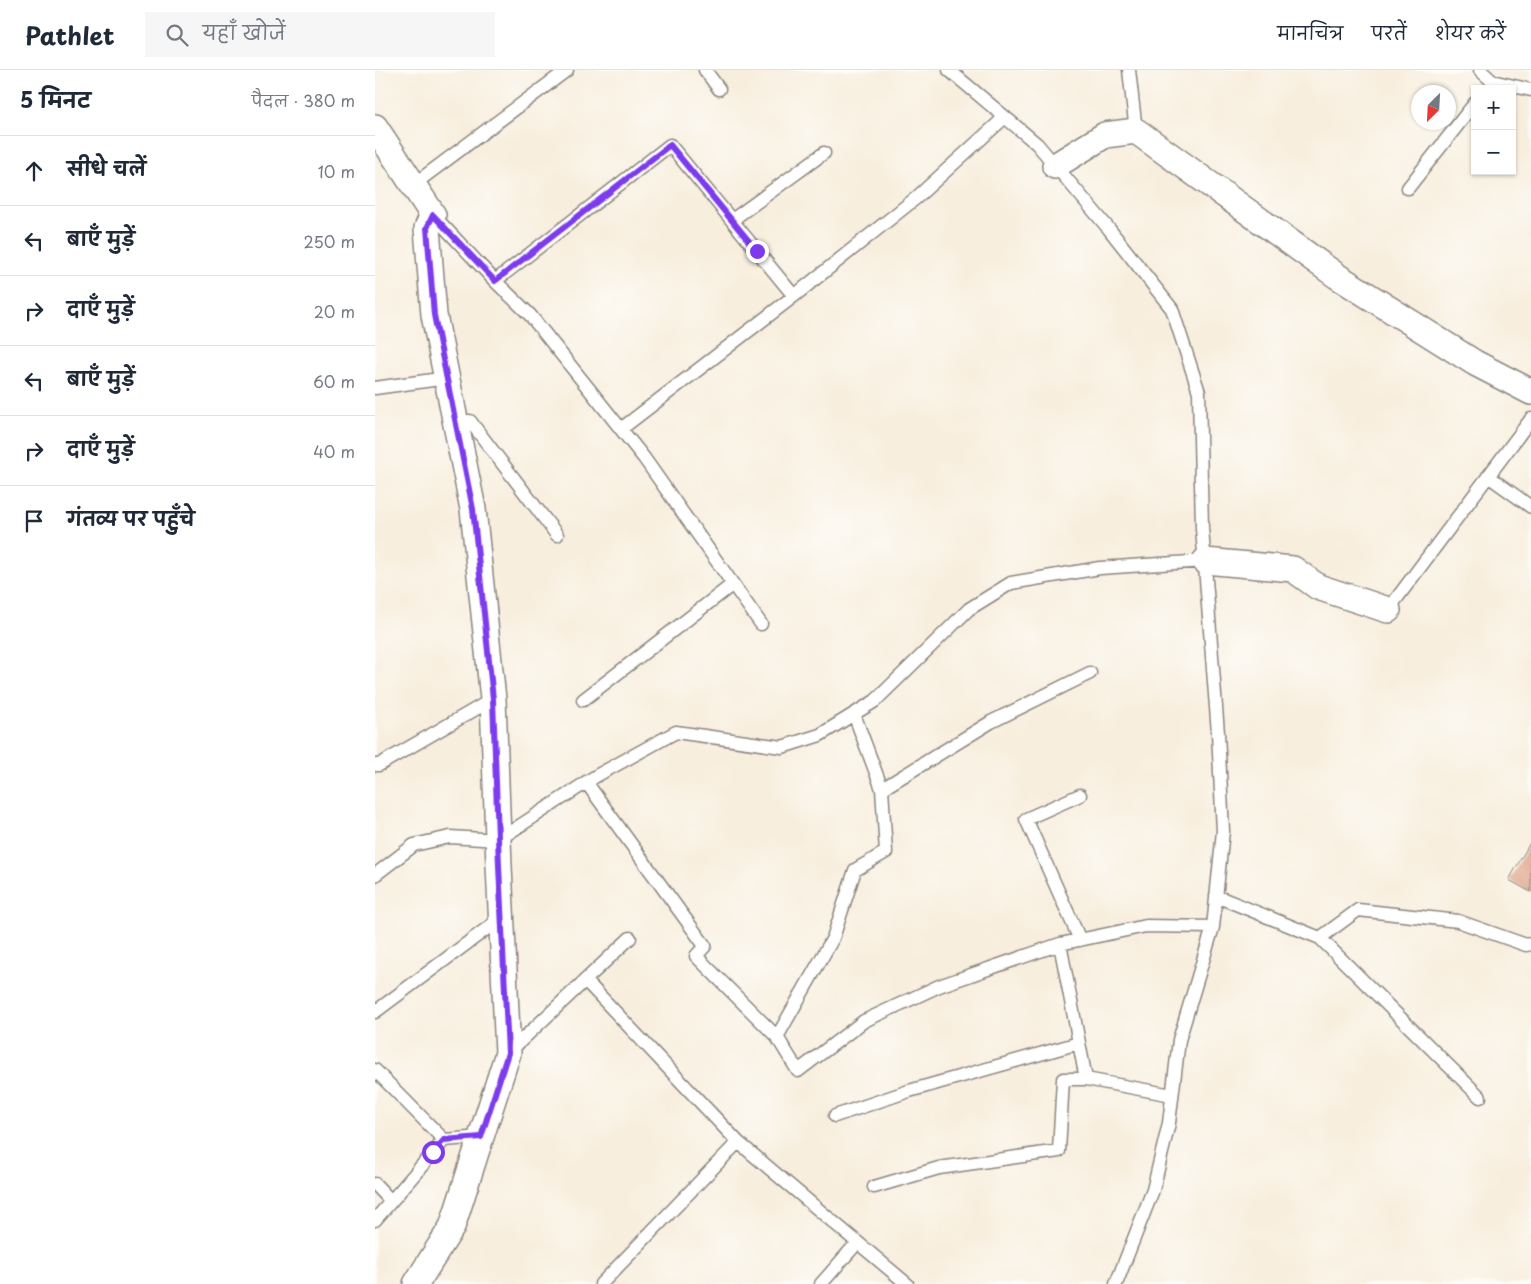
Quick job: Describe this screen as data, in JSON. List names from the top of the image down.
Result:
{
  "north": "bottom left",
  "page": {
    "header": "Pathlet",
    "search": "यहाँ खोजें",
    "nav": ["मानचित्र", "परतें", "शेयर करें"],
    "heading": ["5 मिनट", "पैदल · 380 m"],
    "map_buttons": ["+", "−"],
    "list": [
      ["सीधे चलें", "10 m"],
      ["बाएँ मुड़ें", "250 m"],
      ["दाएँ मुड़ें", "20 m"],
      ["बाएँ मुड़ें", "60 m"],
      ["दाएँ मुड़ें", "40 m"],
      "गंतव्य पर पहुँचे"
    ]
  }
}
